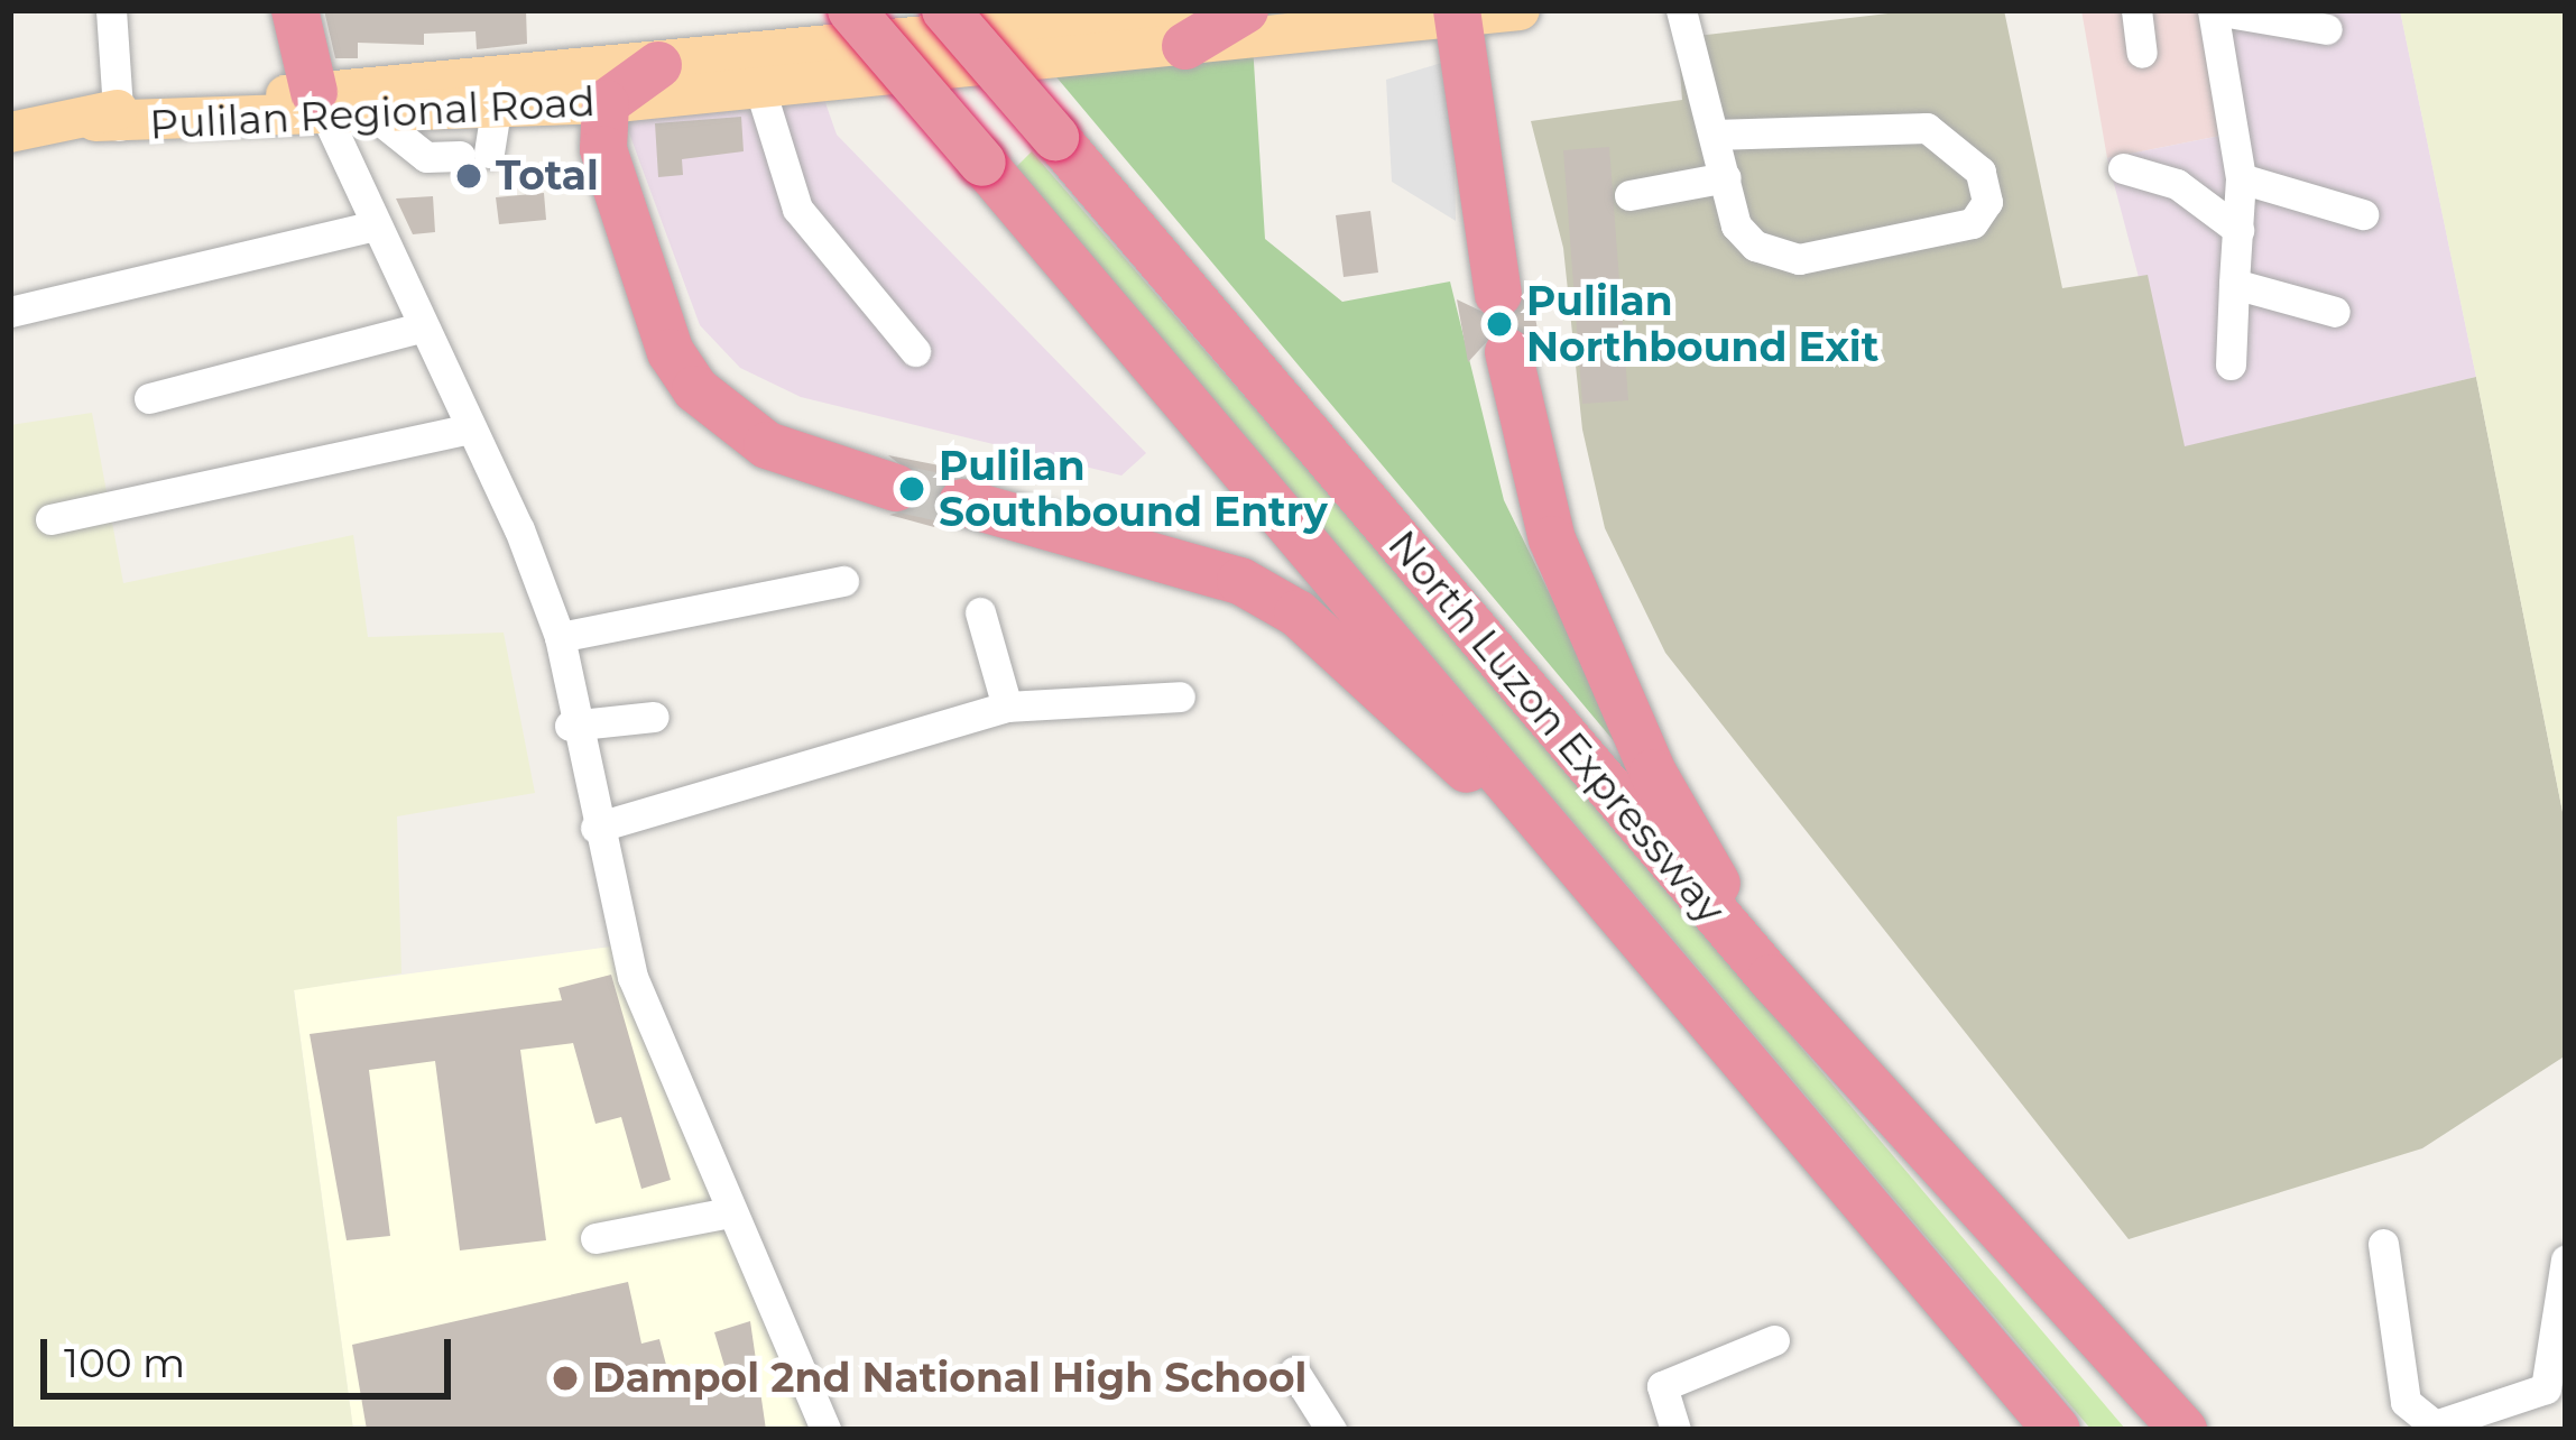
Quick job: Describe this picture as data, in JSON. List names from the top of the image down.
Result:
{
  "streets": {
    "highway": ["North Luzon Expressway"],
    "main road": ["Pulilan Regional Road"]
  },
  "places": [
    "Total",
    "Pulilan Northbound Exit",
    "Pulilan Southbound Entry",
    "Dampol 2nd National High School"
  ],
  "scale_bar": "100 m"
}
